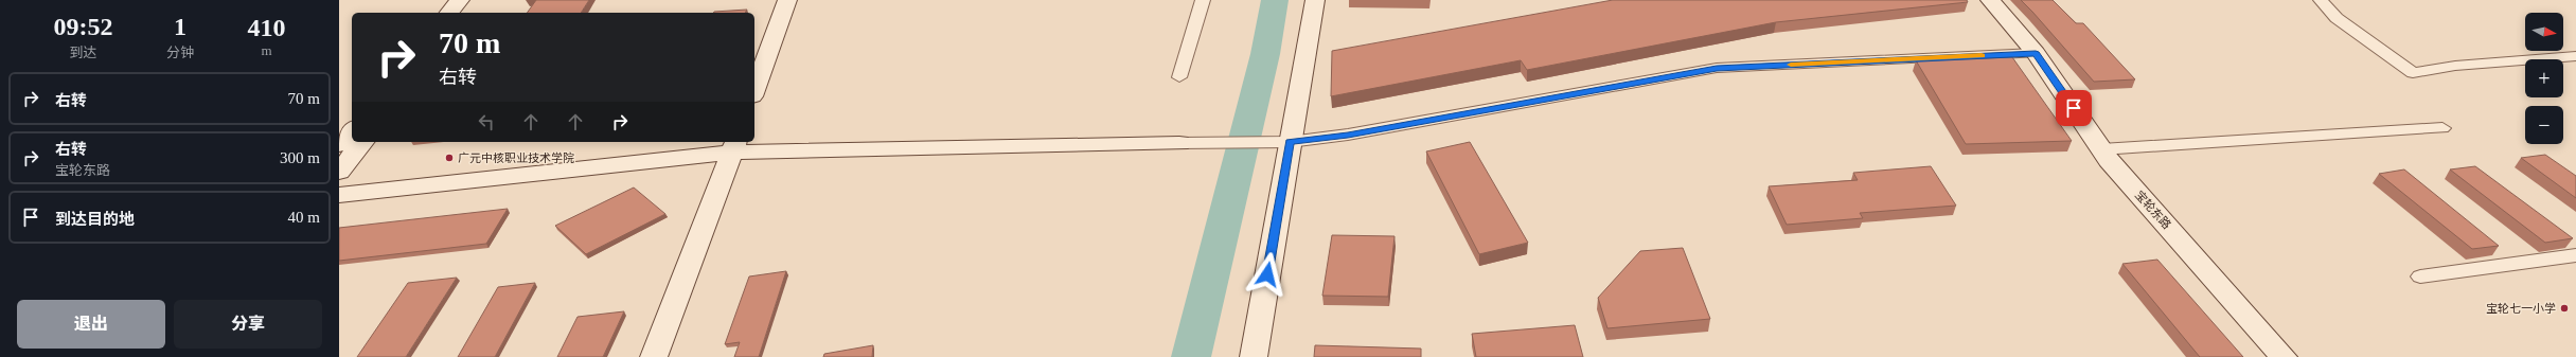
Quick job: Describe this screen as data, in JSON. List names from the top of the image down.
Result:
{
  "streets": {
    "street": ["宝轮东路"]
  },
  "places": ["广元中核职业技术学院", "宝轮七一小学"],
  "north": "right",
  "page": {
    "eta": [
      "09:52",
      "到达",
      "1",
      "分钟",
      "410",
      "m"
    ],
    "map_buttons": ["+", "−"],
    "turn": ["70 m", "右转"],
    "list": [
      {
        "name": "右转",
        "value": "70 m"
      },
      {
        "name": "右转",
        "note": "宝轮东路",
        "value": "300 m"
      },
      {
        "name": "到达目的地",
        "value": "40 m"
      }
    ],
    "buttons": ["退出", "分享"]
  }
}
